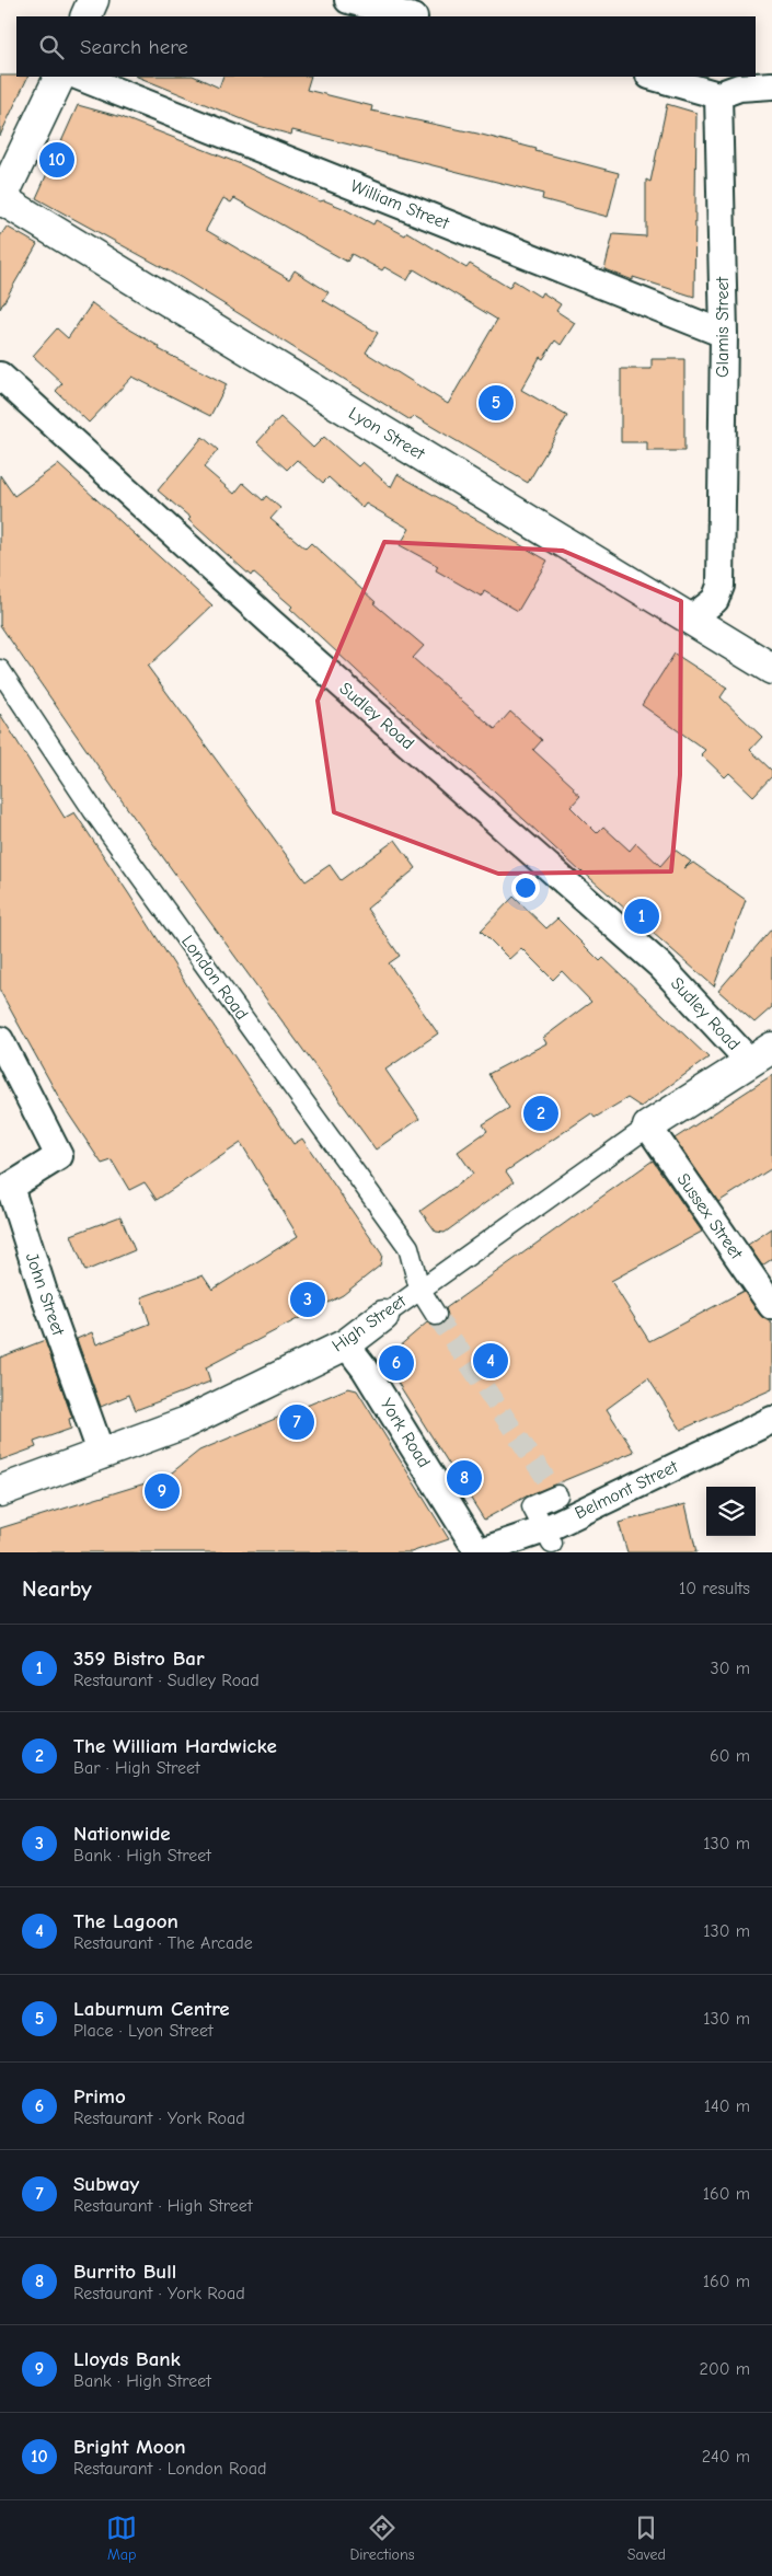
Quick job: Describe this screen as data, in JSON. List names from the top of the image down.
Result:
{
  "streets": {
    "street": [
      "William Street",
      "Glamis Street",
      "Lyon Street",
      "Sudley Road",
      "London Road",
      "Sussex Street",
      "John Street",
      "High Street",
      "York Road",
      "Belmont Street"
    ]
  },
  "crossings": [
    ["William Street", "Glamis Street"],
    ["Glamis Street", "Lyon Street"],
    ["London Road", "High Street"],
    ["Sussex Street", "High Street"],
    ["John Street", "High Street"],
    ["High Street", "York Road"],
    ["York Road", "Belmont Street"]
  ],
  "page": {
    "search": "Search here",
    "pins": [
      "10",
      "5",
      "1",
      "2",
      "3",
      "4",
      "6",
      "7",
      "8",
      "9"
    ],
    "heading": ["Nearby", "10 results"],
    "list": [
      {
        "mark": "1",
        "name": "359 Bistro Bar",
        "note": "Restaurant · Sudley Road",
        "value": "30 m"
      },
      {
        "mark": "2",
        "name": "The William Hardwicke",
        "note": "Bar · High Street",
        "value": "60 m"
      },
      {
        "mark": "3",
        "name": "Nationwide",
        "note": "Bank · High Street",
        "value": "130 m"
      },
      {
        "mark": "4",
        "name": "The Lagoon",
        "note": "Restaurant · The Arcade",
        "value": "130 m"
      },
      {
        "mark": "5",
        "name": "Laburnum Centre",
        "note": "Place · Lyon Street",
        "value": "130 m"
      },
      {
        "mark": "6",
        "name": "Primo",
        "note": "Restaurant · York Road",
        "value": "140 m"
      },
      {
        "mark": "7",
        "name": "Subway",
        "note": "Restaurant · High Street",
        "value": "160 m"
      },
      {
        "mark": "8",
        "name": "Burrito Bull",
        "note": "Restaurant · York Road",
        "value": "160 m"
      },
      {
        "mark": "9",
        "name": "Lloyds Bank",
        "note": "Bank · High Street",
        "value": "200 m"
      },
      {
        "mark": "10",
        "name": "Bright Moon",
        "note": "Restaurant · London Road",
        "value": "240 m"
      }
    ],
    "nav": ["Map", "Directions", "Saved"]
  }
}
